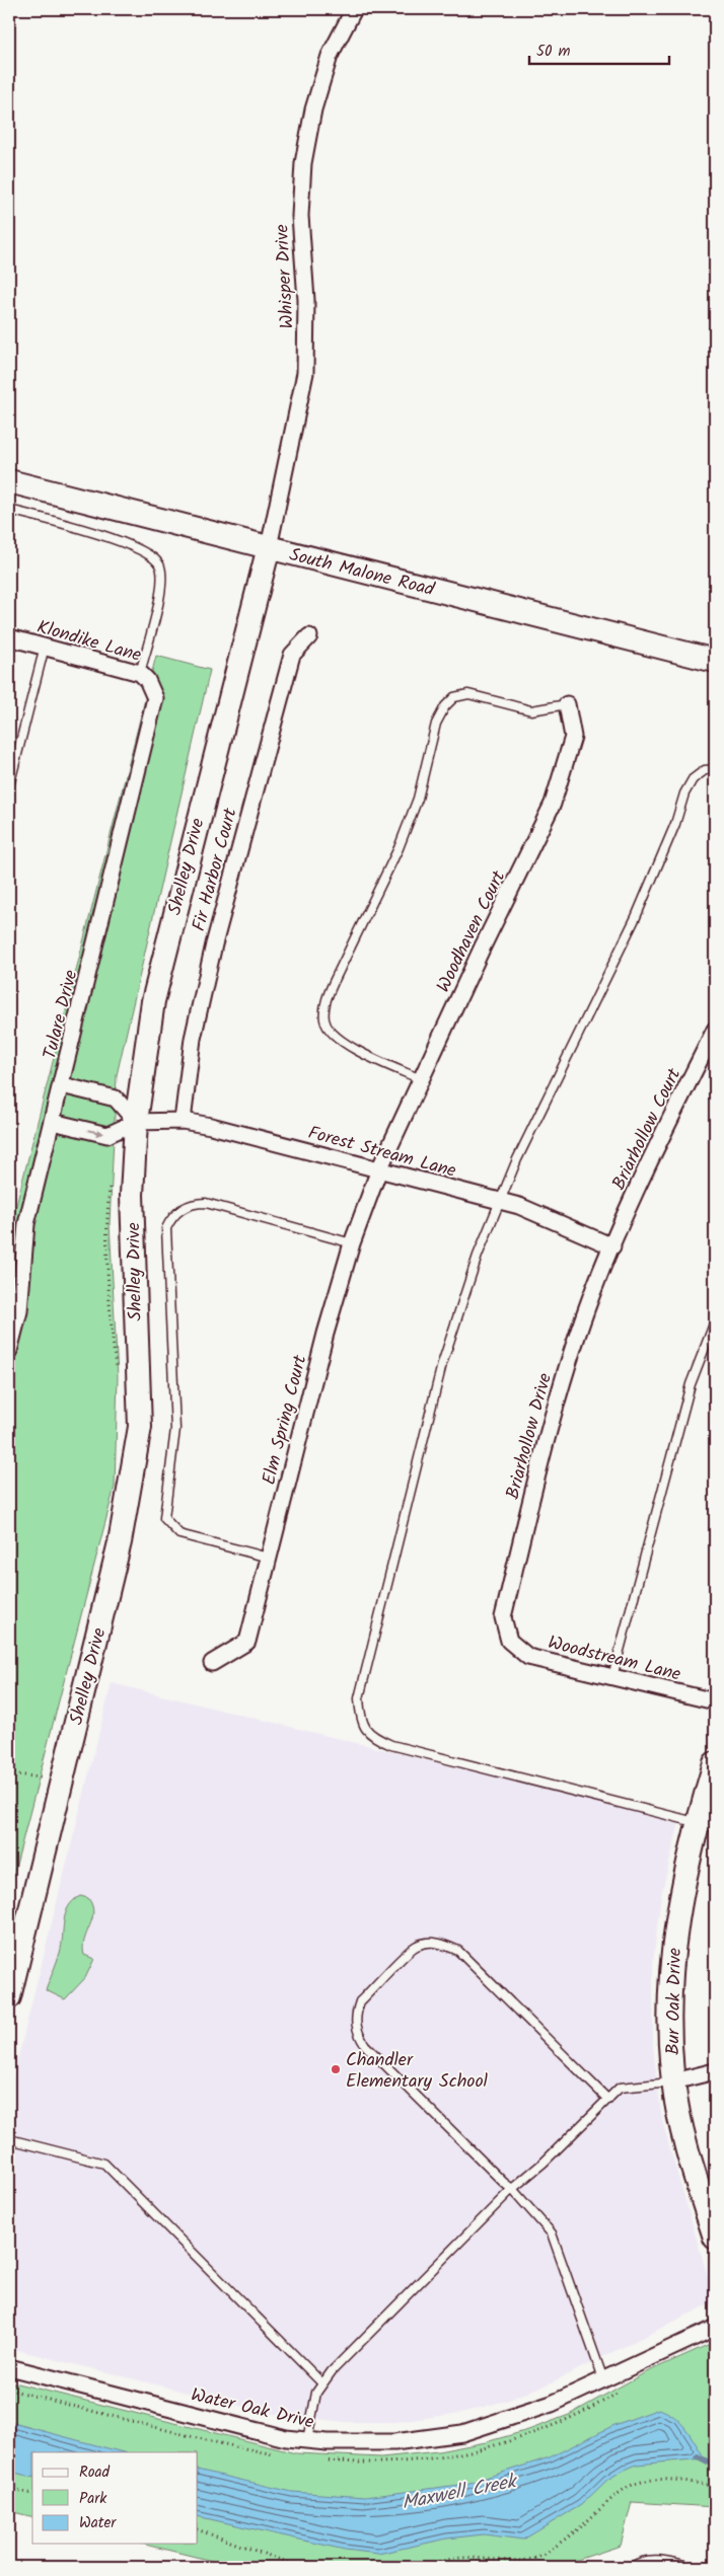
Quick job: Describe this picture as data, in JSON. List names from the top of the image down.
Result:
{
  "streets": {
    "street": [
      "Whisper Drive",
      "South Malone Road",
      "Klondike Lane",
      "Shelley Drive",
      "Fir Harbor Court",
      "Woodhaven Court",
      "Tulare Drive",
      "Briarhollow Court",
      "Forest Stream Lane",
      "Elm Spring Court",
      "Briarhollow Drive",
      "Woodstream Lane",
      "Bur Oak Drive",
      "Water Oak Drive"
    ]
  },
  "crossings": [
    ["Whisper Drive", "South Malone Road"],
    ["Whisper Drive", "Shelley Drive"],
    ["South Malone Road", "Shelley Drive"],
    ["Klondike Lane", "Tulare Drive"],
    ["Shelley Drive", "Forest Stream Lane"],
    ["Fir Harbor Court", "Forest Stream Lane"],
    ["Woodhaven Court", "Forest Stream Lane"],
    ["Woodhaven Court", "Elm Spring Court"],
    ["Tulare Drive", "Forest Stream Lane"],
    ["Briarhollow Court", "Forest Stream Lane"],
    ["Briarhollow Court", "Briarhollow Drive"],
    ["Forest Stream Lane", "Elm Spring Court"],
    ["Forest Stream Lane", "Briarhollow Drive"],
    ["Briarhollow Drive", "Woodstream Lane"]
  ],
  "water": ["Maxwell Creek"],
  "places": ["Chandler Elementary School"],
  "legend": ["Road", "Park", "Water"],
  "scale_bar": "50 m"
}
